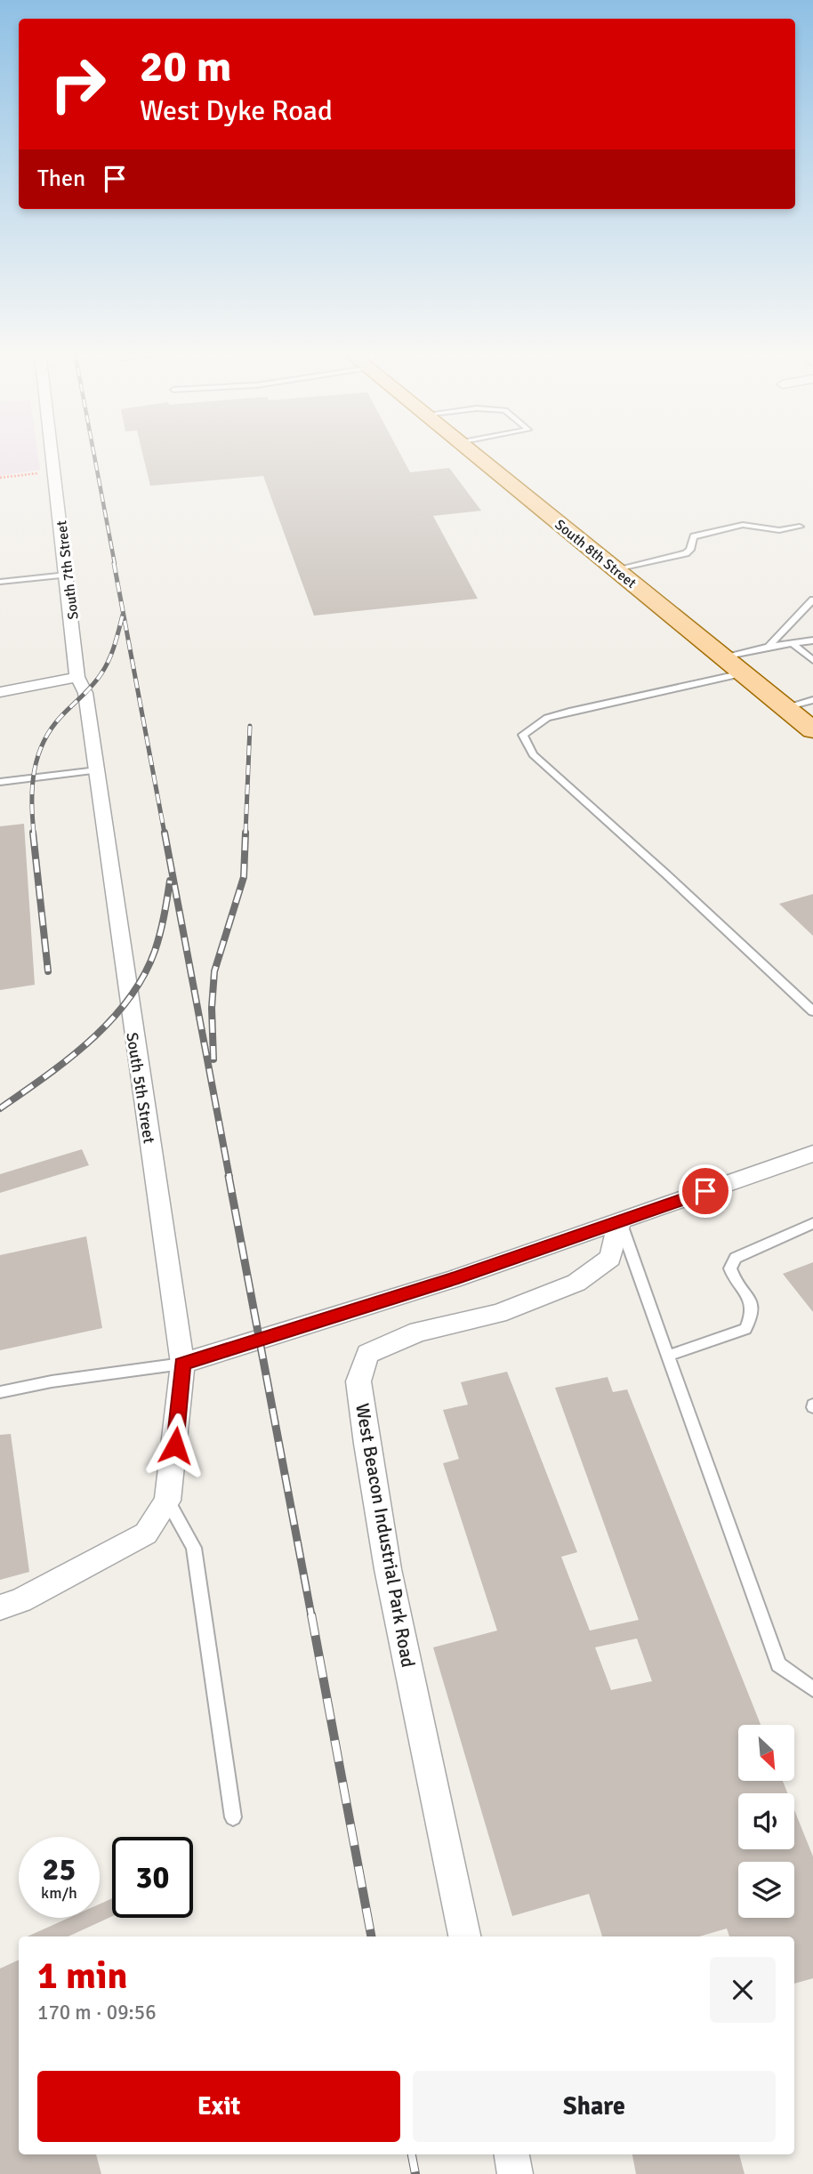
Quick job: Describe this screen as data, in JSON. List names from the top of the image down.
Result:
{
  "streets": {
    "main road": ["South 8th Street"],
    "street": ["South 7th Street", "South 5th Street", "West Beacon Industrial Park Road"]
  },
  "crossings": [
    ["South 7th Street", "South 5th Street"]
  ],
  "north": "bottom right",
  "page": {
    "turn": ["20 m", "West Dyke Road"],
    "then": "Then",
    "speed": "25 km/h",
    "limit": "30",
    "heading": ["1 min", "170 m · 09:56"],
    "buttons": ["Exit", "Share"]
  }
}
